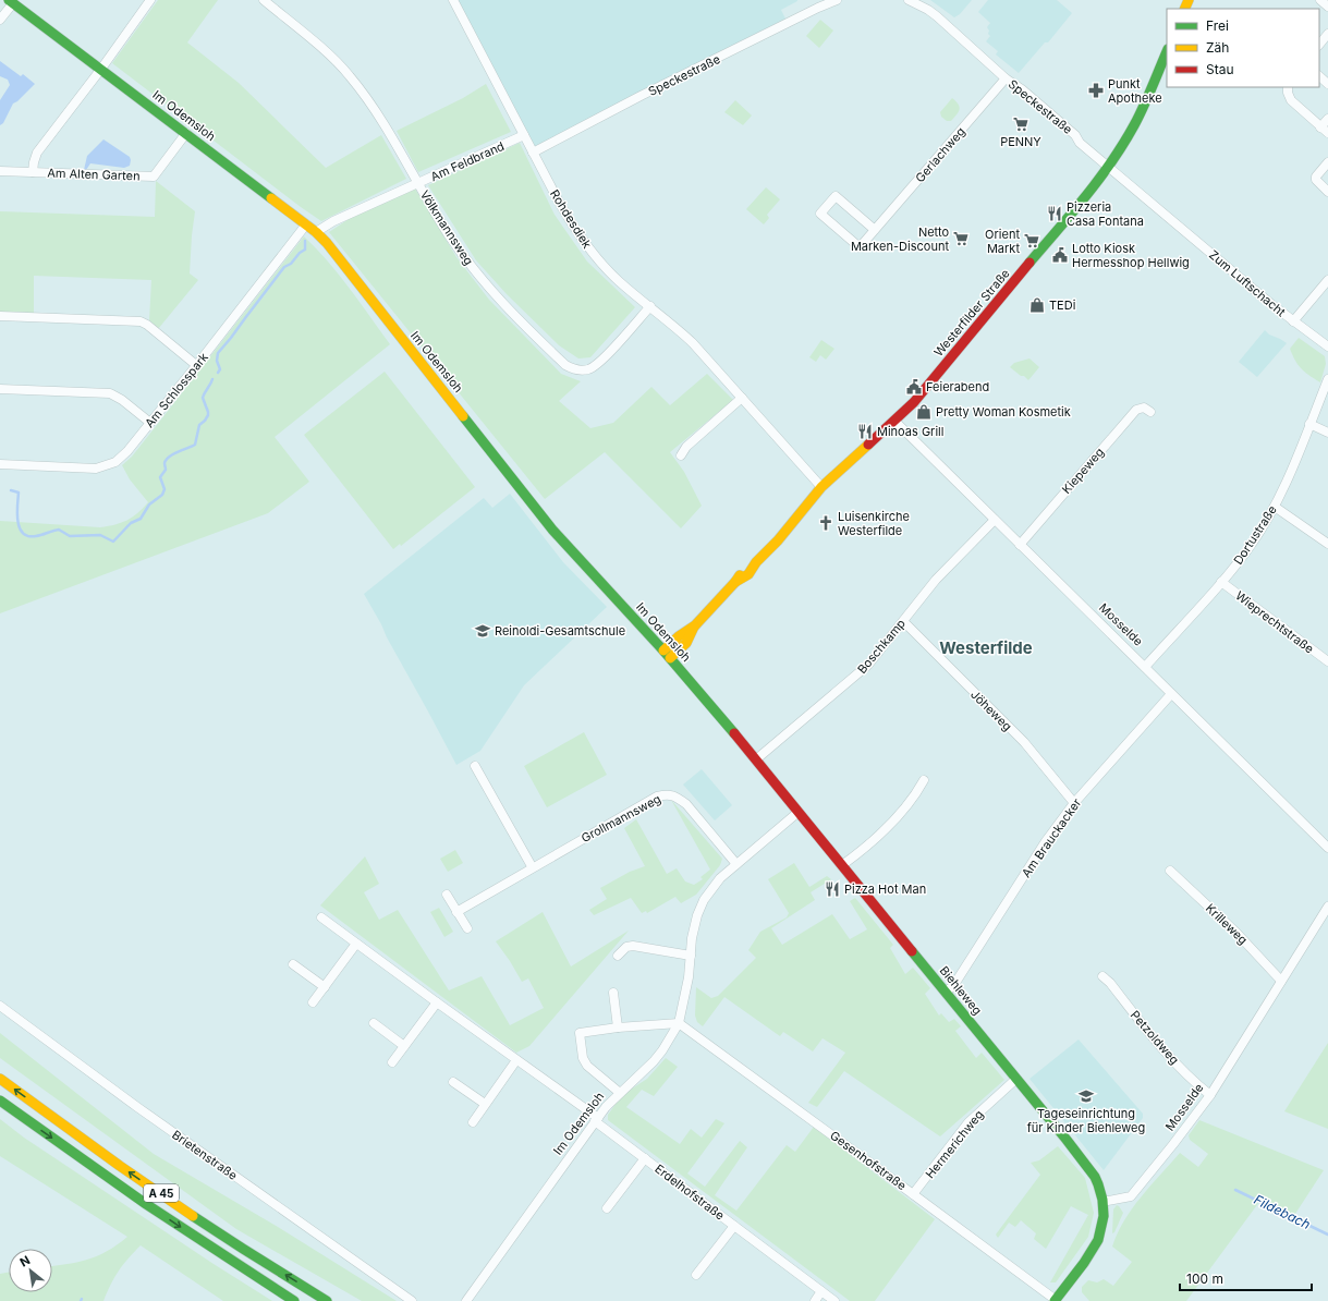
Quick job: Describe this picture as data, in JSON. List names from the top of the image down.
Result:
{
  "streets": {
    "main road": [
      "Im Odemsloh",
      "Westerfilder Straße",
      "Biehleweg",
      "A 45"
    ],
    "street": [
      "Speckestraße",
      "Gerlachweg",
      "Am Feldbrand",
      "Am Alten Garten",
      "Rohdesdiek",
      "Völkmannsweg",
      "Zum Luftschacht",
      "Am Schlosspark",
      "Kiepeweg",
      "Dortustraße",
      "Wieprechtstraße",
      "Mosselde",
      "Boschkamp",
      "Jöheweg",
      "Grollmannsweg",
      "Am Brauckacker",
      "Krilleweg",
      "Petzoldweg",
      "Hermerichweg",
      "Brietenstraße",
      "Gesenhofstraße",
      "Erdelhofstraße"
    ]
  },
  "crossings": [
    ["Speckestraße", "Gerlachweg"],
    ["Speckestraße", "Rohdesdiek"],
    ["Speckestraße", "Zum Luftschacht"],
    ["Speckestraße", "Westerfilder Straße"],
    ["Im Odemsloh", "Am Feldbrand"],
    ["Im Odemsloh", "Am Alten Garten"],
    ["Im Odemsloh", "Westerfilder Straße"],
    ["Im Odemsloh", "Am Schlosspark"],
    ["Im Odemsloh", "Boschkamp"],
    ["Im Odemsloh", "Grollmannsweg"],
    ["Im Odemsloh", "Biehleweg"],
    ["Im Odemsloh", "Gesenhofstraße"],
    ["Im Odemsloh", "Erdelhofstraße"],
    ["Am Feldbrand", "Rohdesdiek"],
    ["Am Feldbrand", "Völkmannsweg"],
    ["Rohdesdiek", "Völkmannsweg"],
    ["Rohdesdiek", "Westerfilder Straße"],
    ["Zum Luftschacht", "Westerfilder Straße"],
    ["Westerfilder Straße", "Mosselde"],
    ["Kiepeweg", "Mosselde"],
    ["Dortustraße", "Wieprechtstraße"],
    ["Dortustraße", "Mosselde"],
    ["Mosselde", "Boschkamp"],
    ["Mosselde", "Am Brauckacker"],
    ["Mosselde", "Krilleweg"],
    ["Mosselde", "Biehleweg"],
    ["Mosselde", "Petzoldweg"],
    ["Boschkamp", "Jöheweg"],
    ["Jöheweg", "Am Brauckacker"],
    ["Am Brauckacker", "Biehleweg"],
    ["Biehleweg", "Hermerichweg"],
    ["Hermerichweg", "Gesenhofstraße"]
  ],
  "districts": ["Westerfilde"],
  "water": ["Fildebach"],
  "places": {
    "pharmacy": ["Punkt Apotheke"],
    "supermarket": ["PENNY", "Netto Marken-Discount", "Orient Markt"],
    "restaurant": ["Pizzeria Casa Fontana", "Minoas Grill", "Pizza Hot Man"],
    "public building": ["Lotto Kiosk Hermesshop Hellwig", "Feierabend"],
    "shop": ["TEDi", "Pretty Woman Kosmetik"],
    "church": ["Luisenkirche Westerfilde"],
    "school or university": ["Reinoldi-Gesamtschule", "Tageseinrichtung für Kinder Biehleweg"]
  },
  "legend": ["Frei", "Zäh", "Stau"],
  "scale_bar": "100 m",
  "north": "top left"
}
